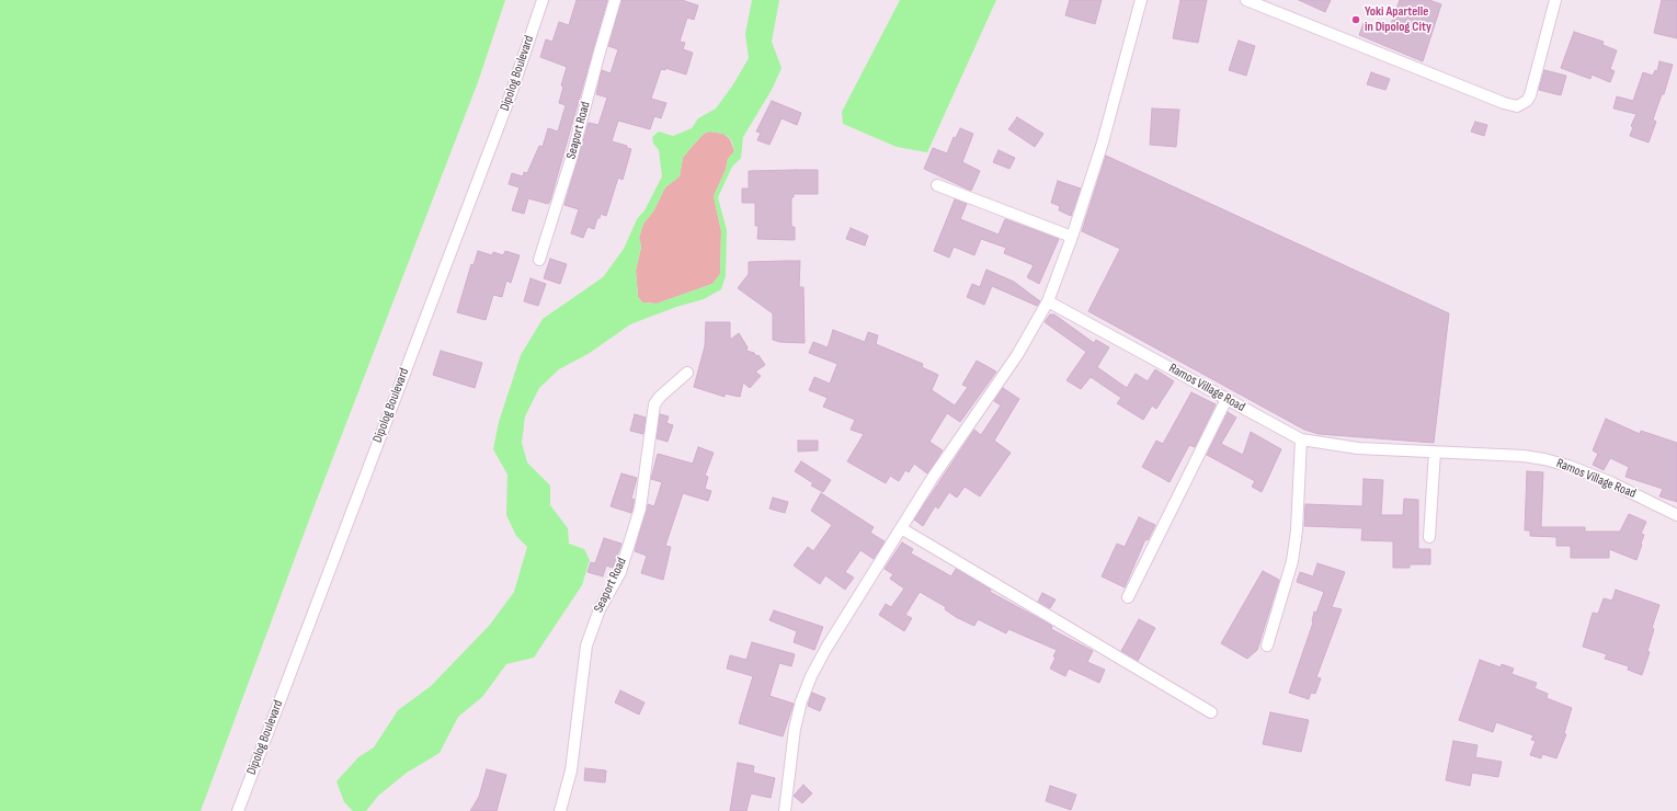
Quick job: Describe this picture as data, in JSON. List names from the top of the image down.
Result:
{
  "streets": {
    "street": ["Dipolog Boulevard", "Seaport Road", "Ramos Village Road"]
  },
  "places": ["Yoki Apartelle in Dipolog City"]
}
